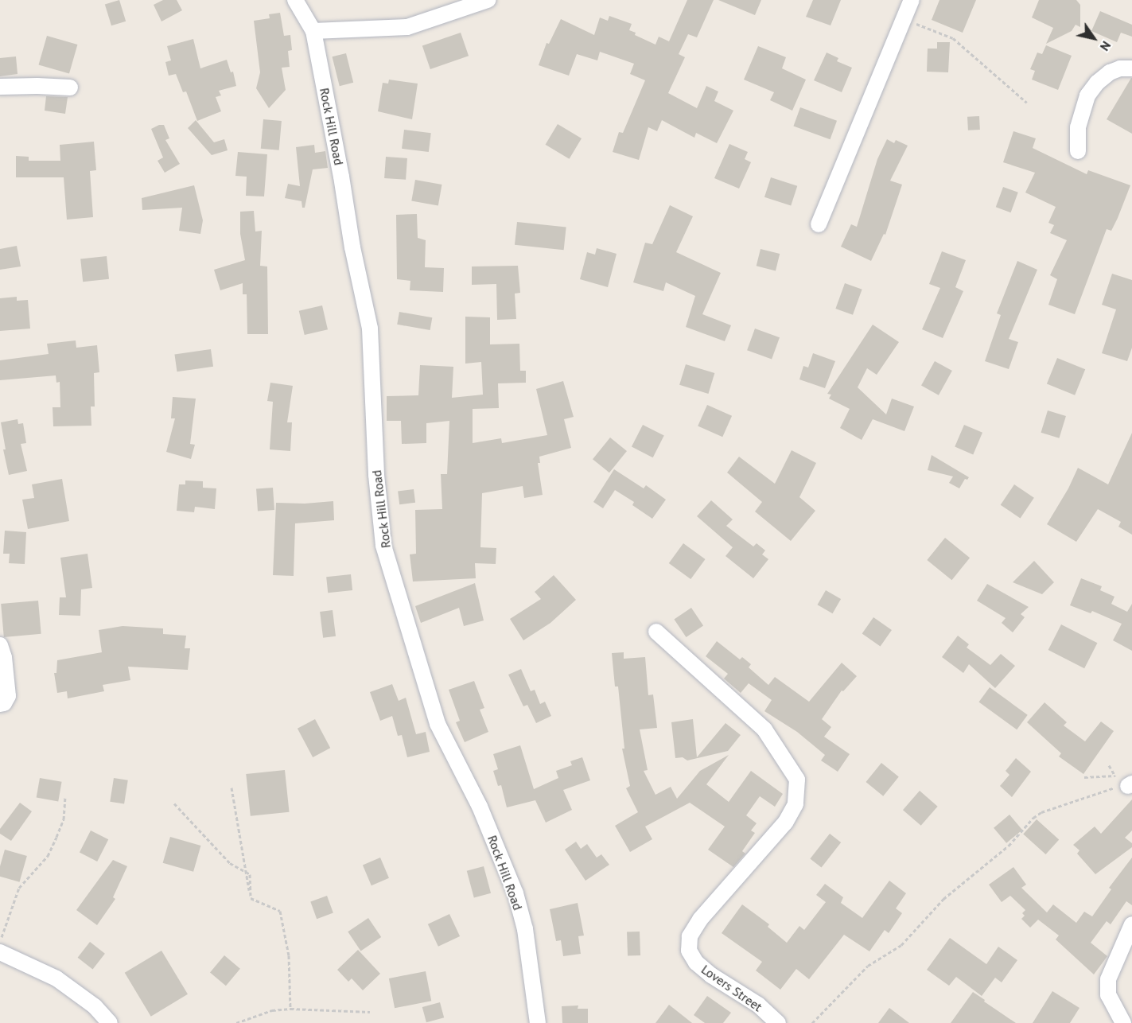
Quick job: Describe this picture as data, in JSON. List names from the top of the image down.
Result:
{
  "streets": {
    "street": ["Rock Hill Road", "Lovers Street"]
  },
  "north": "bottom right"
}
